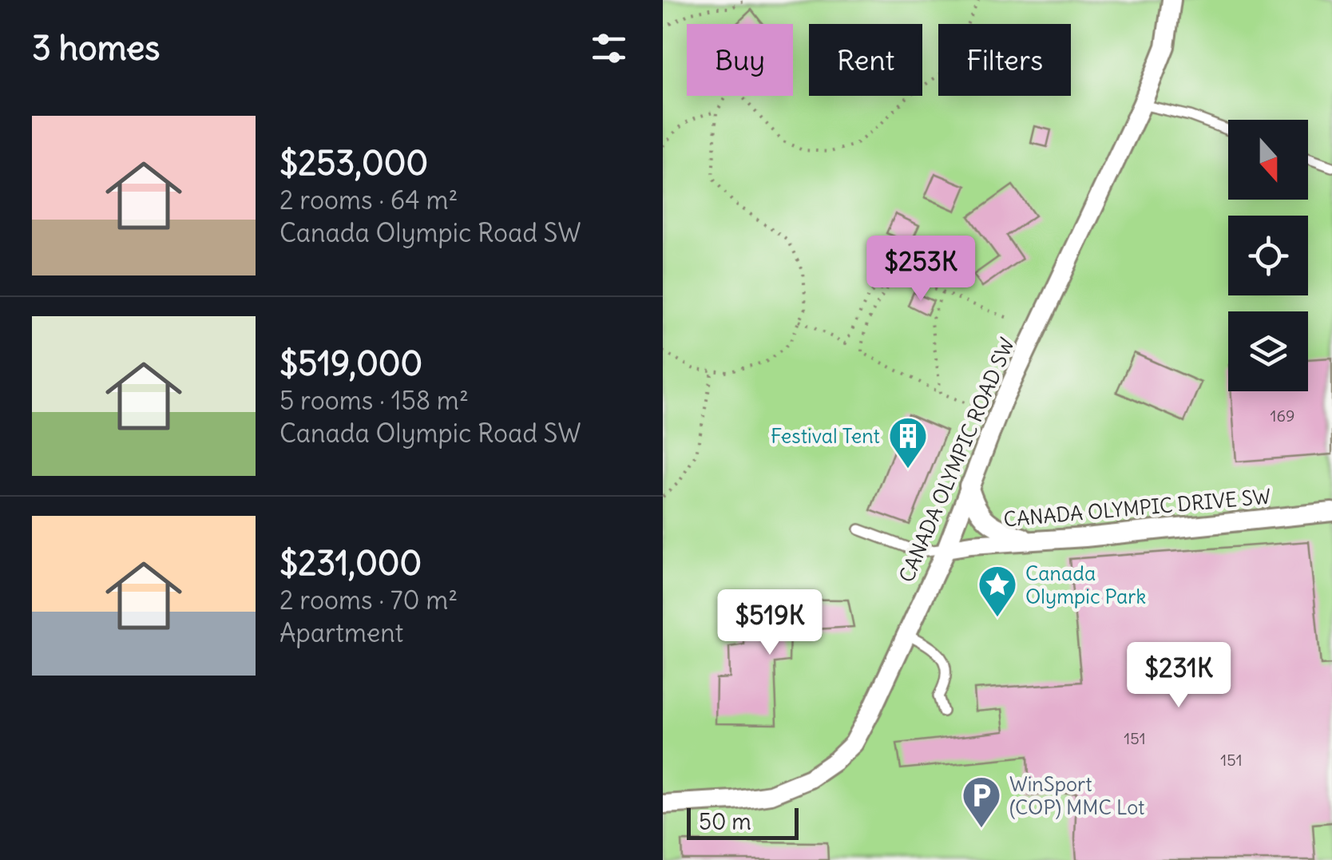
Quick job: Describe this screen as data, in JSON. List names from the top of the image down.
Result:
{
  "streets": {
    "street": ["CANADA OLYMPIC ROAD SW", "CANADA OLYMPIC DRIVE SW"]
  },
  "crossings": [
    ["CANADA OLYMPIC ROAD SW", "CANADA OLYMPIC DRIVE SW"]
  ],
  "places": {
    "building": ["Festival Tent"],
    "place": ["Canada Olympic Park"],
    "parking": ["WinSport (COP) MMC Lot"]
  },
  "house_numbers": ["169", "151", "151"],
  "scale_bar": "50 m",
  "north": "bottom",
  "page": {
    "heading": "3 homes",
    "chip": ["Buy", "Rent", "Filters"],
    "list": [
      {
        "name": "$253,000",
        "note": "2 rooms · 64 m² · Canada Olympic Road SW"
      },
      {
        "name": "$519,000",
        "note": "5 rooms · 158 m² · Canada Olympic Road SW"
      },
      {
        "name": "$231,000",
        "note": "2 rooms · 70 m² · Apartment"
      }
    ],
    "price": ["$253K", "$519K", "$231K"],
    "scale": "50 m"
  }
}
